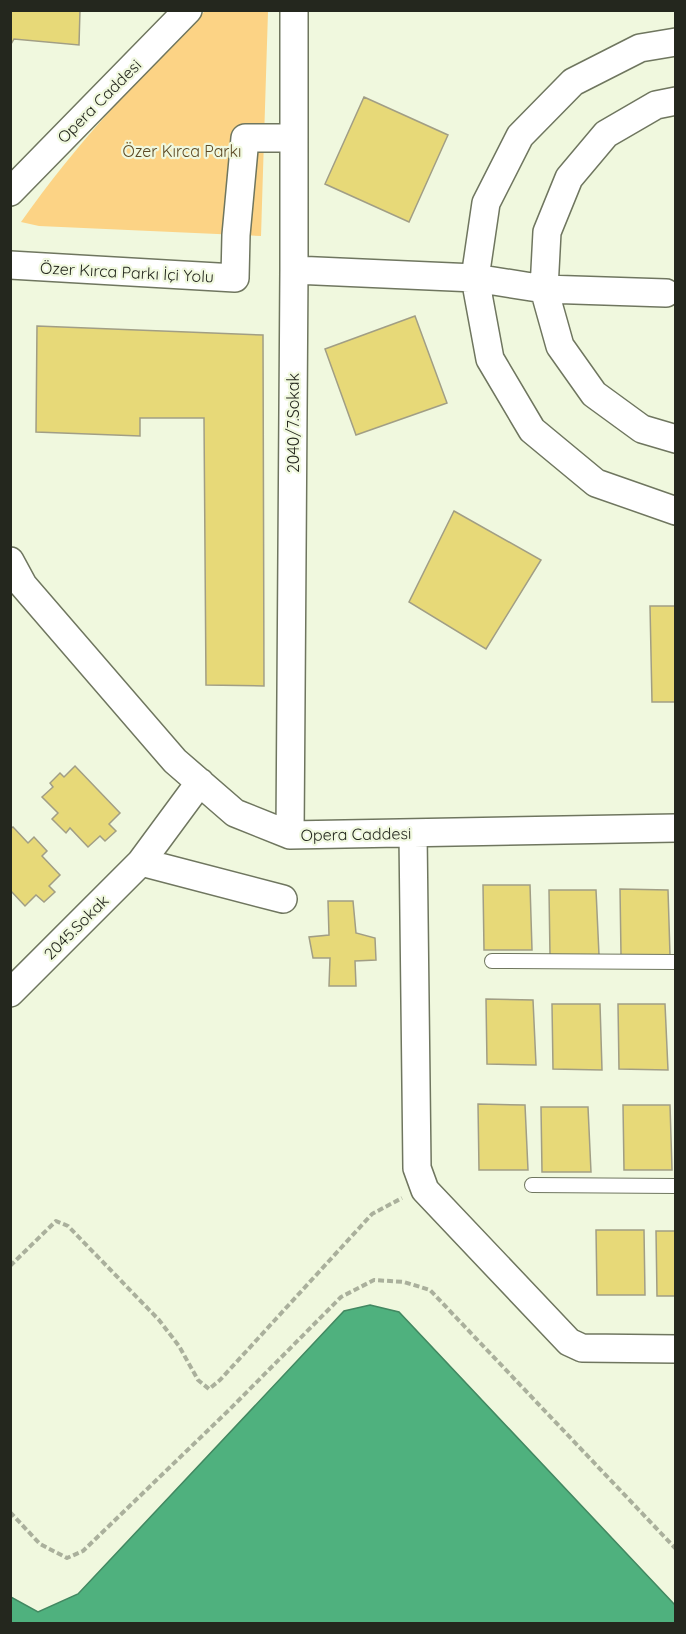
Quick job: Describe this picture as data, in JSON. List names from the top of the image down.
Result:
{
  "streets": {
    "street": [
      "Opera Caddesi",
      "Özer Kırca Parkı İçi Yolu",
      "2040/7.Sokak",
      "2045.Sokak"
    ]
  },
  "crossings": [
    ["Opera Caddesi", "2040/7.Sokak"],
    ["Opera Caddesi", "2045.Sokak"],
    ["Özer Kırca Parkı İçi Yolu", "2040/7.Sokak"]
  ],
  "parks": ["Özer Kırca Parkı"]
}
